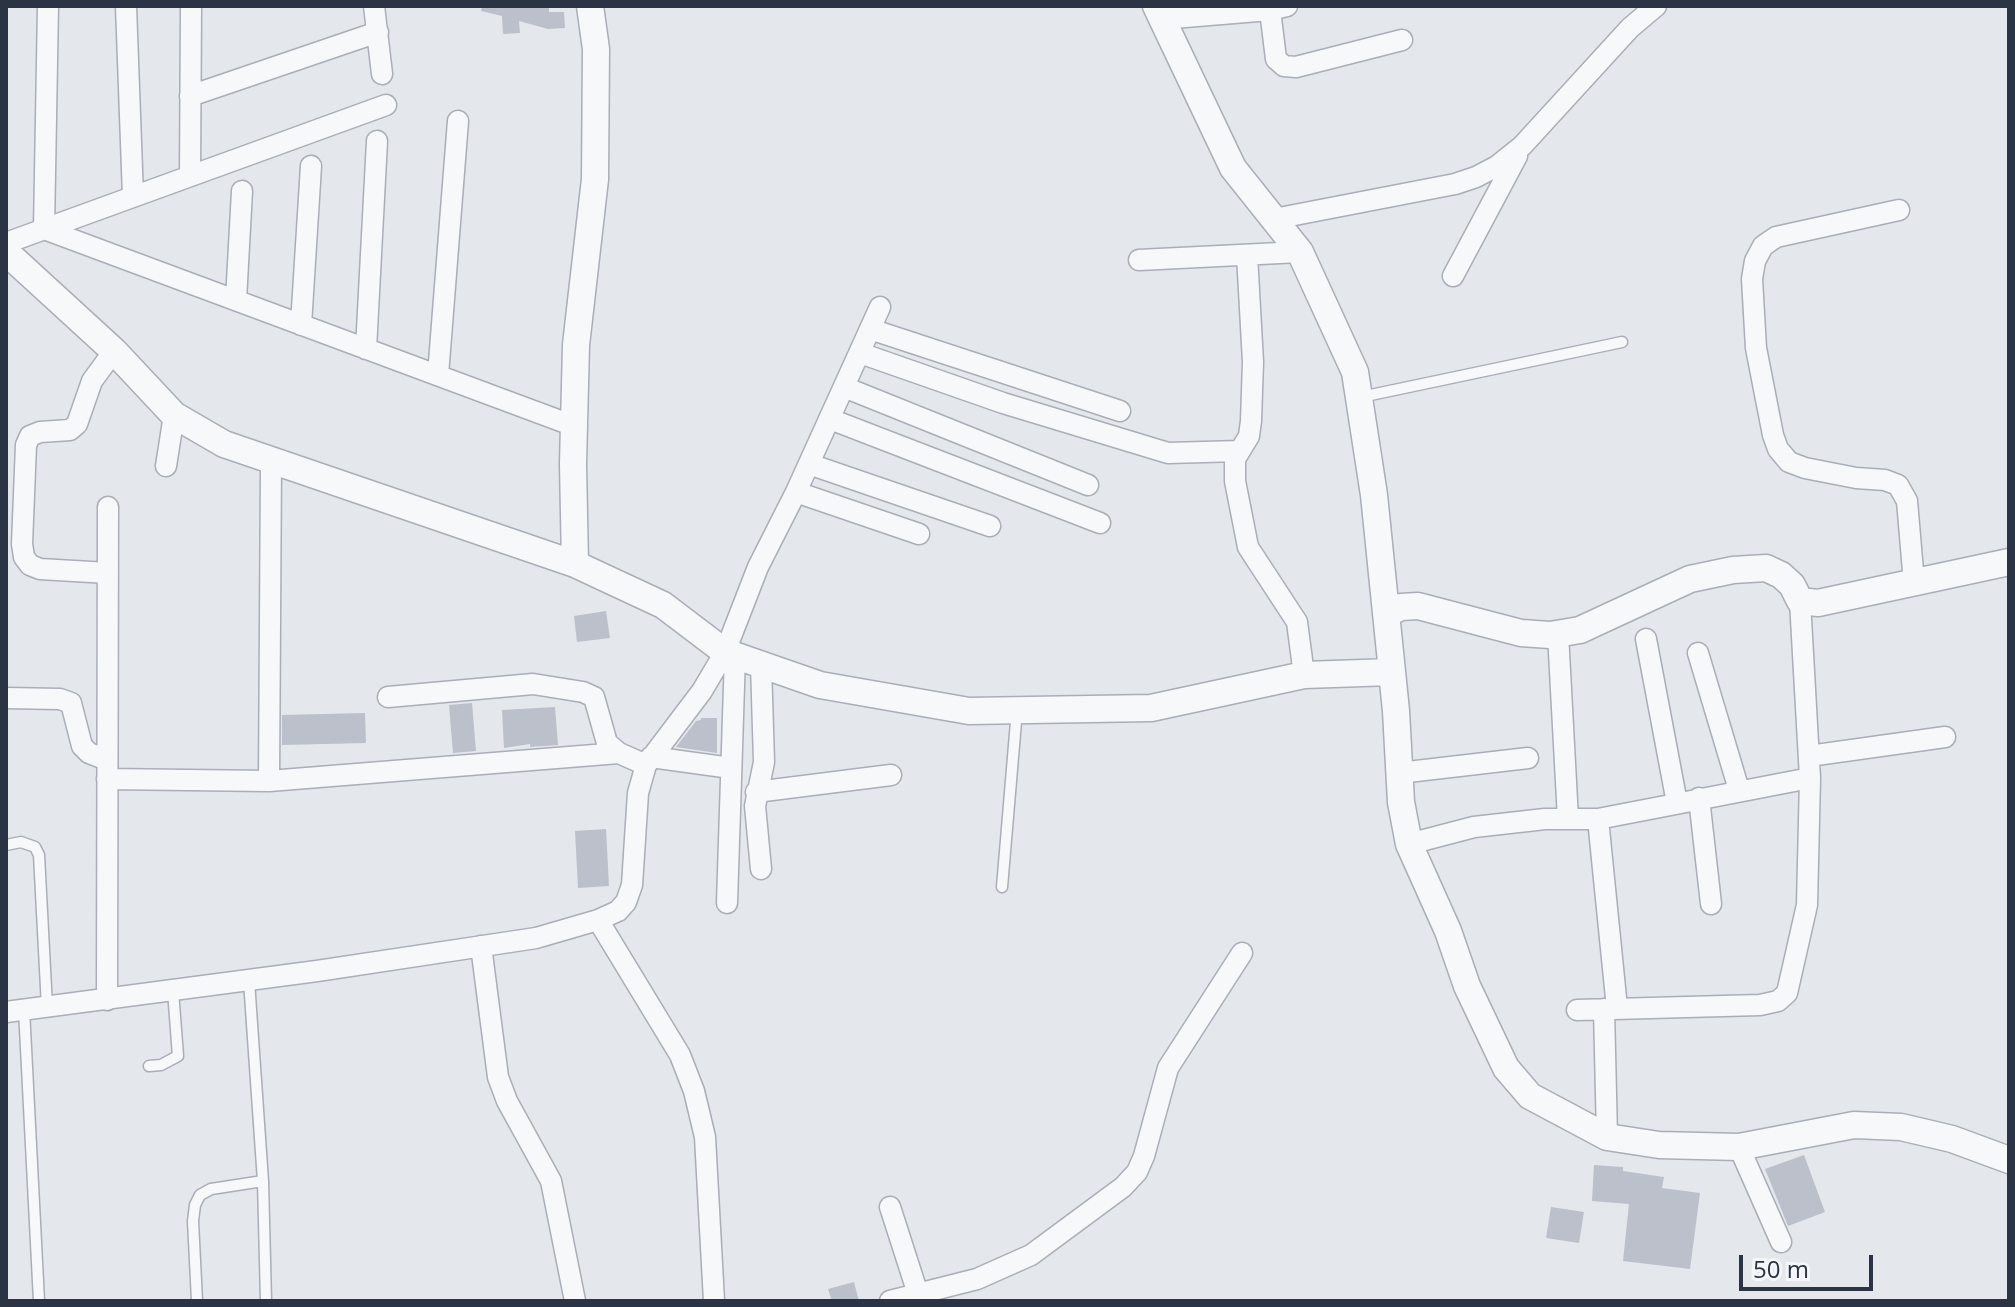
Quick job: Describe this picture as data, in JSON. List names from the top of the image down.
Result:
{
  "scale_bar": "50 m"
}
